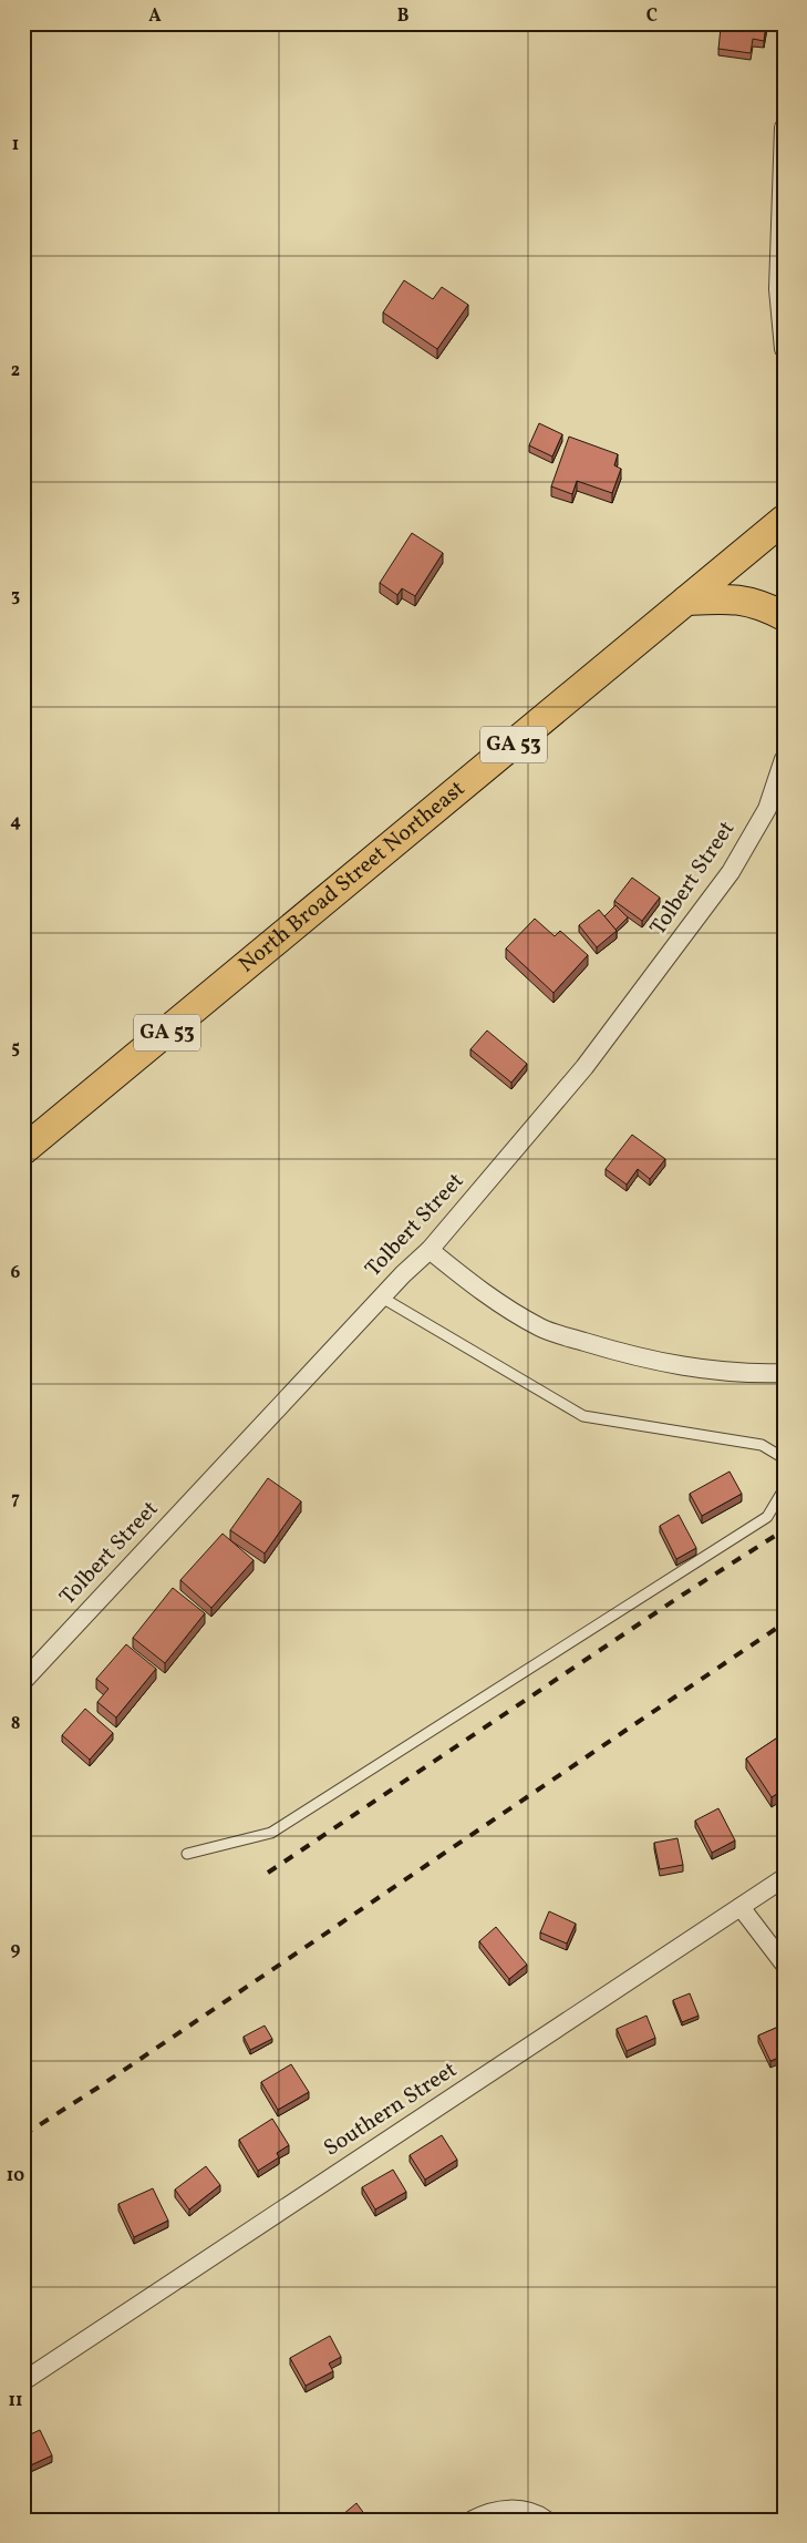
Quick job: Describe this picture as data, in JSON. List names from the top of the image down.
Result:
{
  "streets": {
    "main road": ["GA 53", "North Broad Street Northeast"],
    "street": ["Tolbert Street", "Southern Street"]
  },
  "grid": {
    "columns": ["A", "B", "C"],
    "rows": [
      "1",
      "2",
      "3",
      "4",
      "5",
      "6",
      "7",
      "8",
      "9",
      "10",
      "11"
    ]
  }
}
